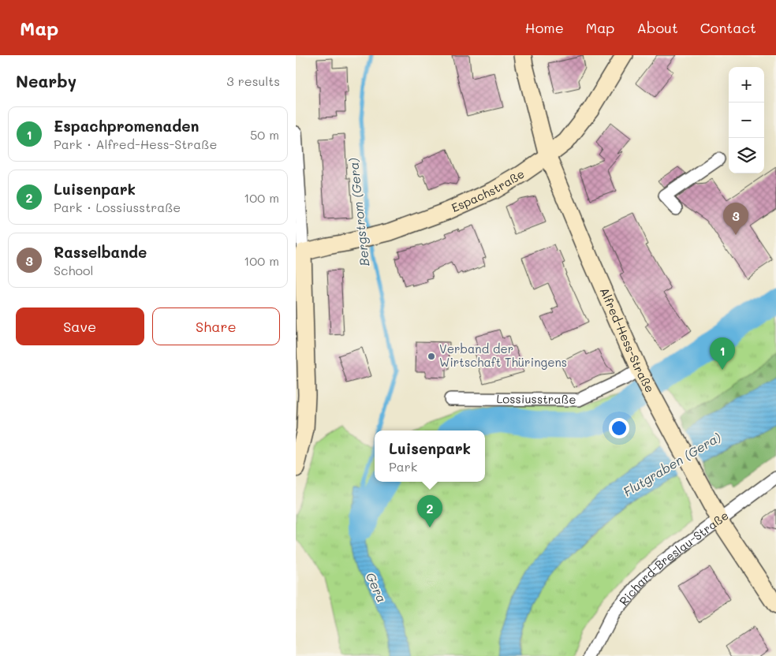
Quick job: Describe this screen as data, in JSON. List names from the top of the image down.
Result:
{
  "streets": {
    "street": [
      "Espachstraße",
      "Alfred-Hess-Straße",
      "Lossiusstraße",
      "Richard-Breslau-Straße"
    ]
  },
  "crossings": [
    ["Espachstraße", "Alfred-Hess-Straße"],
    ["Alfred-Hess-Straße", "Lossiusstraße"],
    ["Alfred-Hess-Straße", "Richard-Breslau-Straße"]
  ],
  "water": ["Bergstrom (Gera)", "Flutgraben (Gera)", "Gera"],
  "places": ["Verband der Wirtschaft Thüringens"],
  "page": {
    "header": "Map",
    "nav": [
      "Home",
      "Map",
      "About",
      "Contact"
    ],
    "heading": ["Nearby", "3 results"],
    "map_buttons": ["+", "−"],
    "list": [
      {
        "mark": "1",
        "name": "Espachpromenaden",
        "note": "Park · Alfred-Hess-Straße",
        "value": "50 m"
      },
      {
        "mark": "2",
        "name": "Luisenpark",
        "note": "Park · Lossiusstraße",
        "value": "100 m"
      },
      {
        "mark": "3",
        "name": "Rasselbande",
        "note": "School",
        "value": "100 m"
      }
    ],
    "pins": ["3", "1", "2"],
    "buttons": ["Save", "Share"],
    "popup": ["Luisenpark", "Park"]
  }
}
